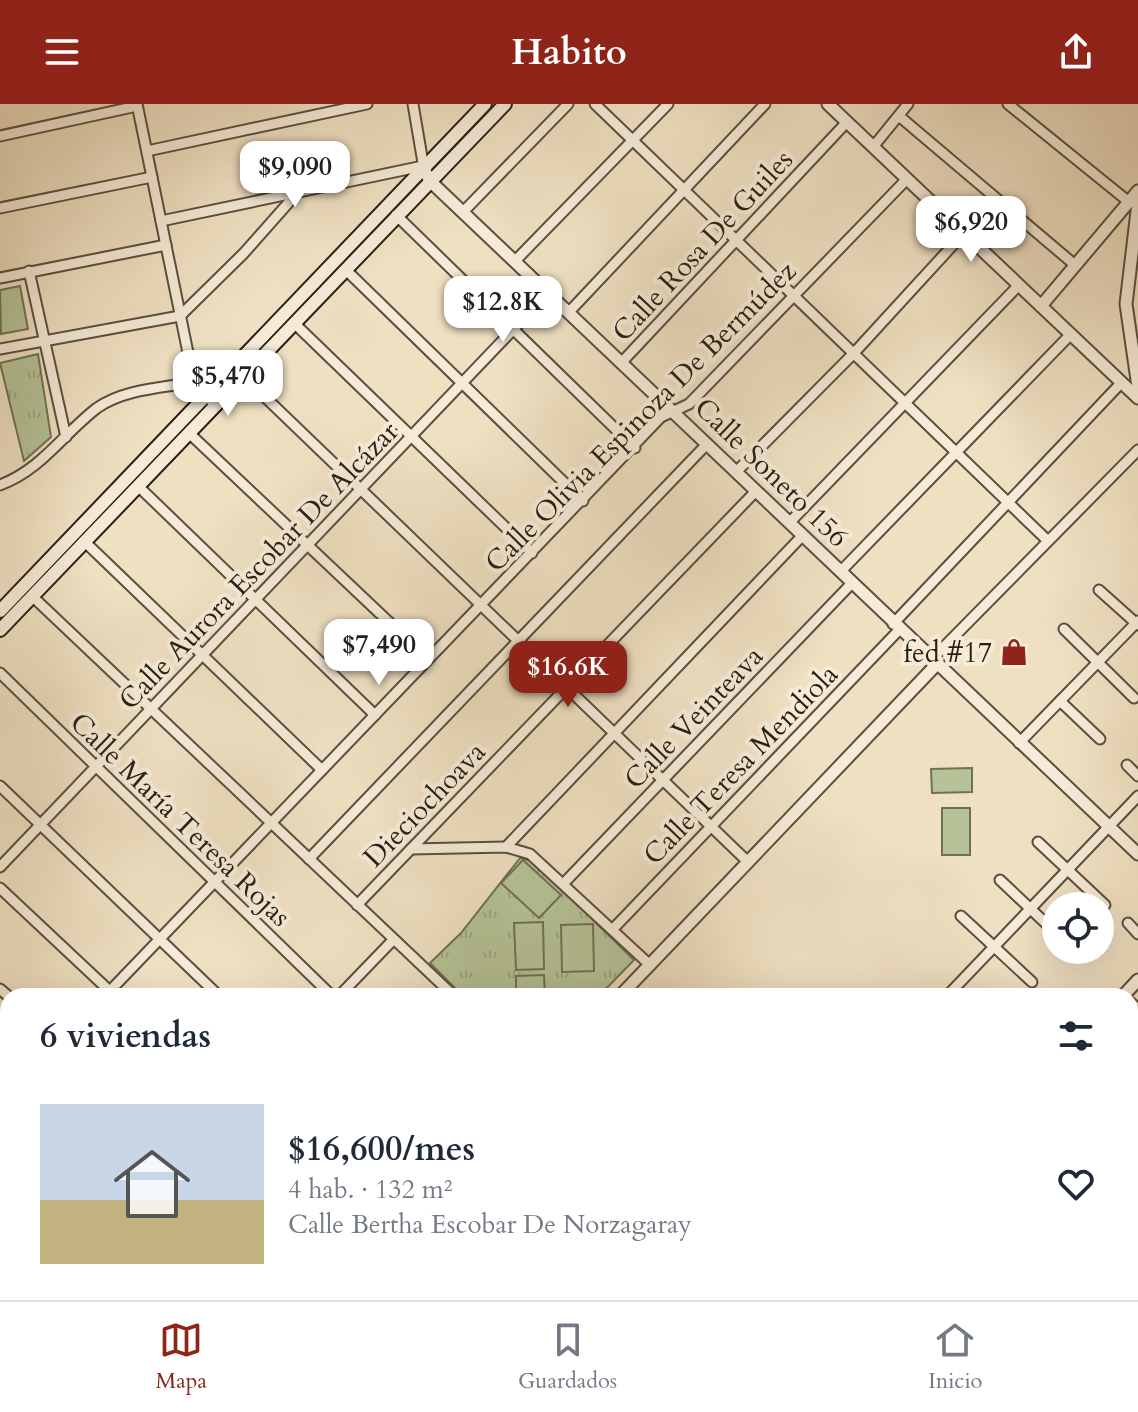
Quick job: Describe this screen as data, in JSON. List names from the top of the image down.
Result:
{
  "streets": {
    "street": [
      "Calle Rosa De Guiles",
      "Calle Olivia Espinoza De Bermúdez",
      "Calle Soneto 156",
      "Calle Aurora Escobar De Alcázar",
      "Calle Veinteava",
      "Calle Teresa Mendiola",
      "Dieciochoava",
      "Calle María Teresa Rojas"
    ]
  },
  "crossings": [
    ["Calle Rosa De Guiles", "Calle Soneto 156"],
    ["Calle Olivia Espinoza De Bermúdez", "Calle Soneto 156"],
    ["Calle Olivia Espinoza De Bermúdez", "Calle María Teresa Rojas"],
    ["Calle Soneto 156", "Calle Aurora Escobar De Alcázar"],
    ["Calle Soneto 156", "Calle Veinteava"],
    ["Calle Soneto 156", "Calle Teresa Mendiola"],
    ["Calle Soneto 156", "Dieciochoava"],
    ["Calle Aurora Escobar De Alcázar", "Calle María Teresa Rojas"]
  ],
  "places": {
    "shop": ["fed #17"]
  },
  "page": {
    "header": "Habito",
    "price": [
      "$9,090",
      "$6,920",
      "$12.8K",
      "$5,470",
      "$7,490",
      "$16.6K"
    ],
    "heading": "6 viviendas",
    "list": [
      {
        "name": "$16,600/mes",
        "note": "4 hab. · 132 m² · Calle Bertha Escobar De Norzagaray"
      }
    ],
    "tabs": ["Mapa", "Guardados", "Inicio"]
  }
}
